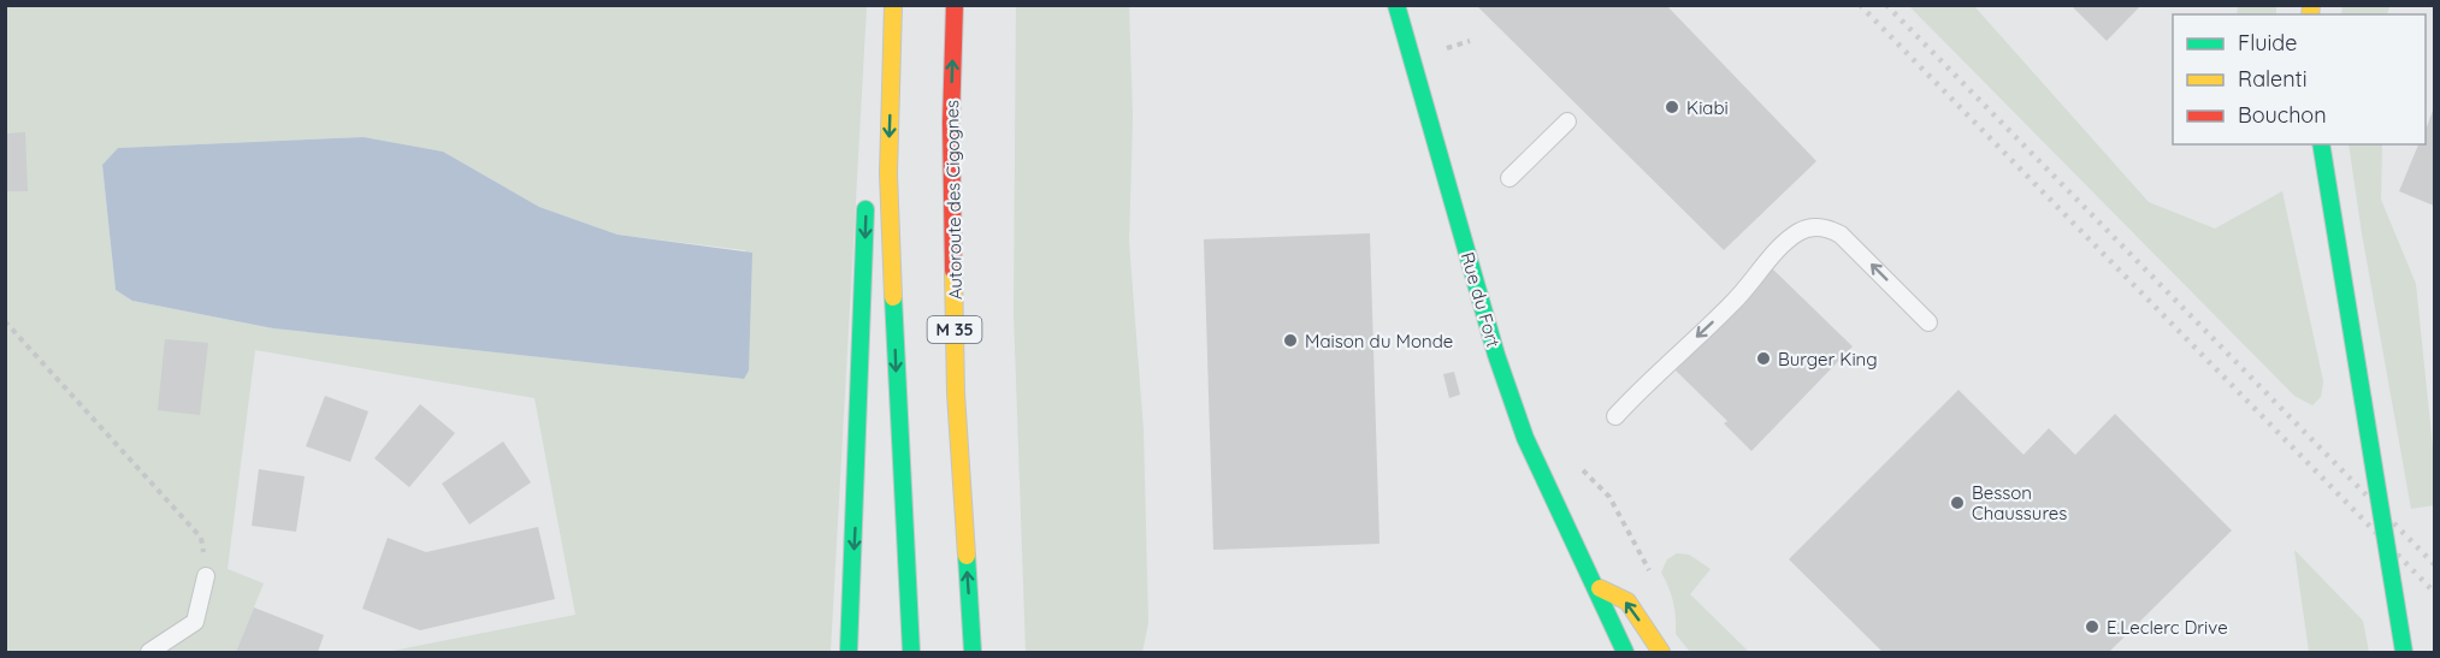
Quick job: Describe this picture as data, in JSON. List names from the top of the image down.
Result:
{
  "streets": {
    "main road": ["Autoroute des Cigognes", "Rue du Fort", "M 35"]
  },
  "places": [
    "Kiabi",
    "Maison du Monde",
    "Burger King",
    "Besson Chaussures",
    "E.Leclerc Drive"
  ],
  "legend": ["Fluide", "Ralenti", "Bouchon"]
}
